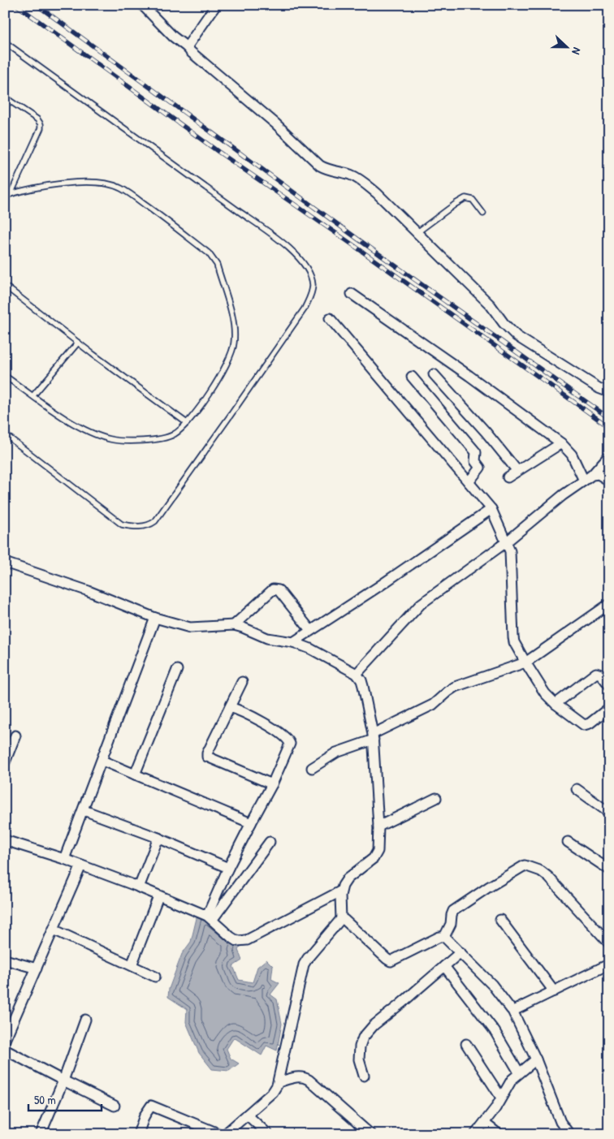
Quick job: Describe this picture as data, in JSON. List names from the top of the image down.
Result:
{
  "scale_bar": "50 m",
  "north": "right"
}
